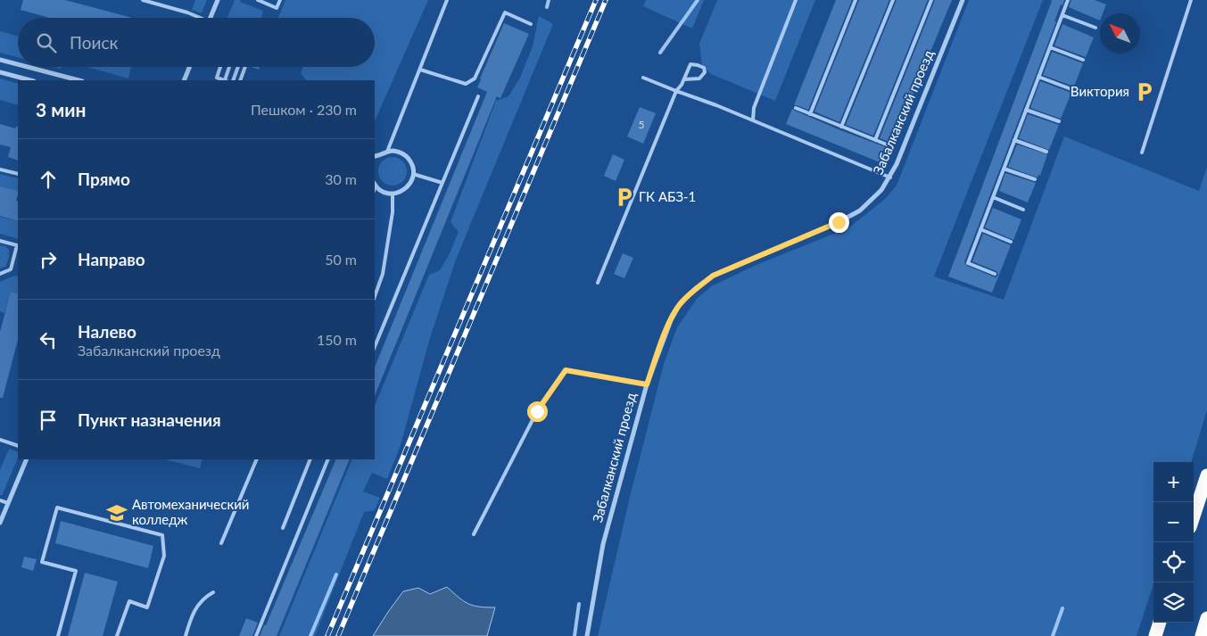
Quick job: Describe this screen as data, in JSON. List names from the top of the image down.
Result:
{
  "streets": {
    "street": ["Забалканский проезд"]
  },
  "places": {
    "parking": ["Виктория", "ГК АБЗ-1"],
    "school or university": ["Автомеханический колледж"]
  },
  "house_numbers": ["5"],
  "north": "top left",
  "page": {
    "search": "Поиск",
    "heading": ["3 мин", "Пешком · 230 m"],
    "list": [
      ["Прямо", "30 m"],
      ["Направо", "50 m"],
      ["Налево", "Забалканский проезд", "150 m"],
      "Пункт назначения"
    ],
    "map_buttons": ["+", "−"]
  }
}
